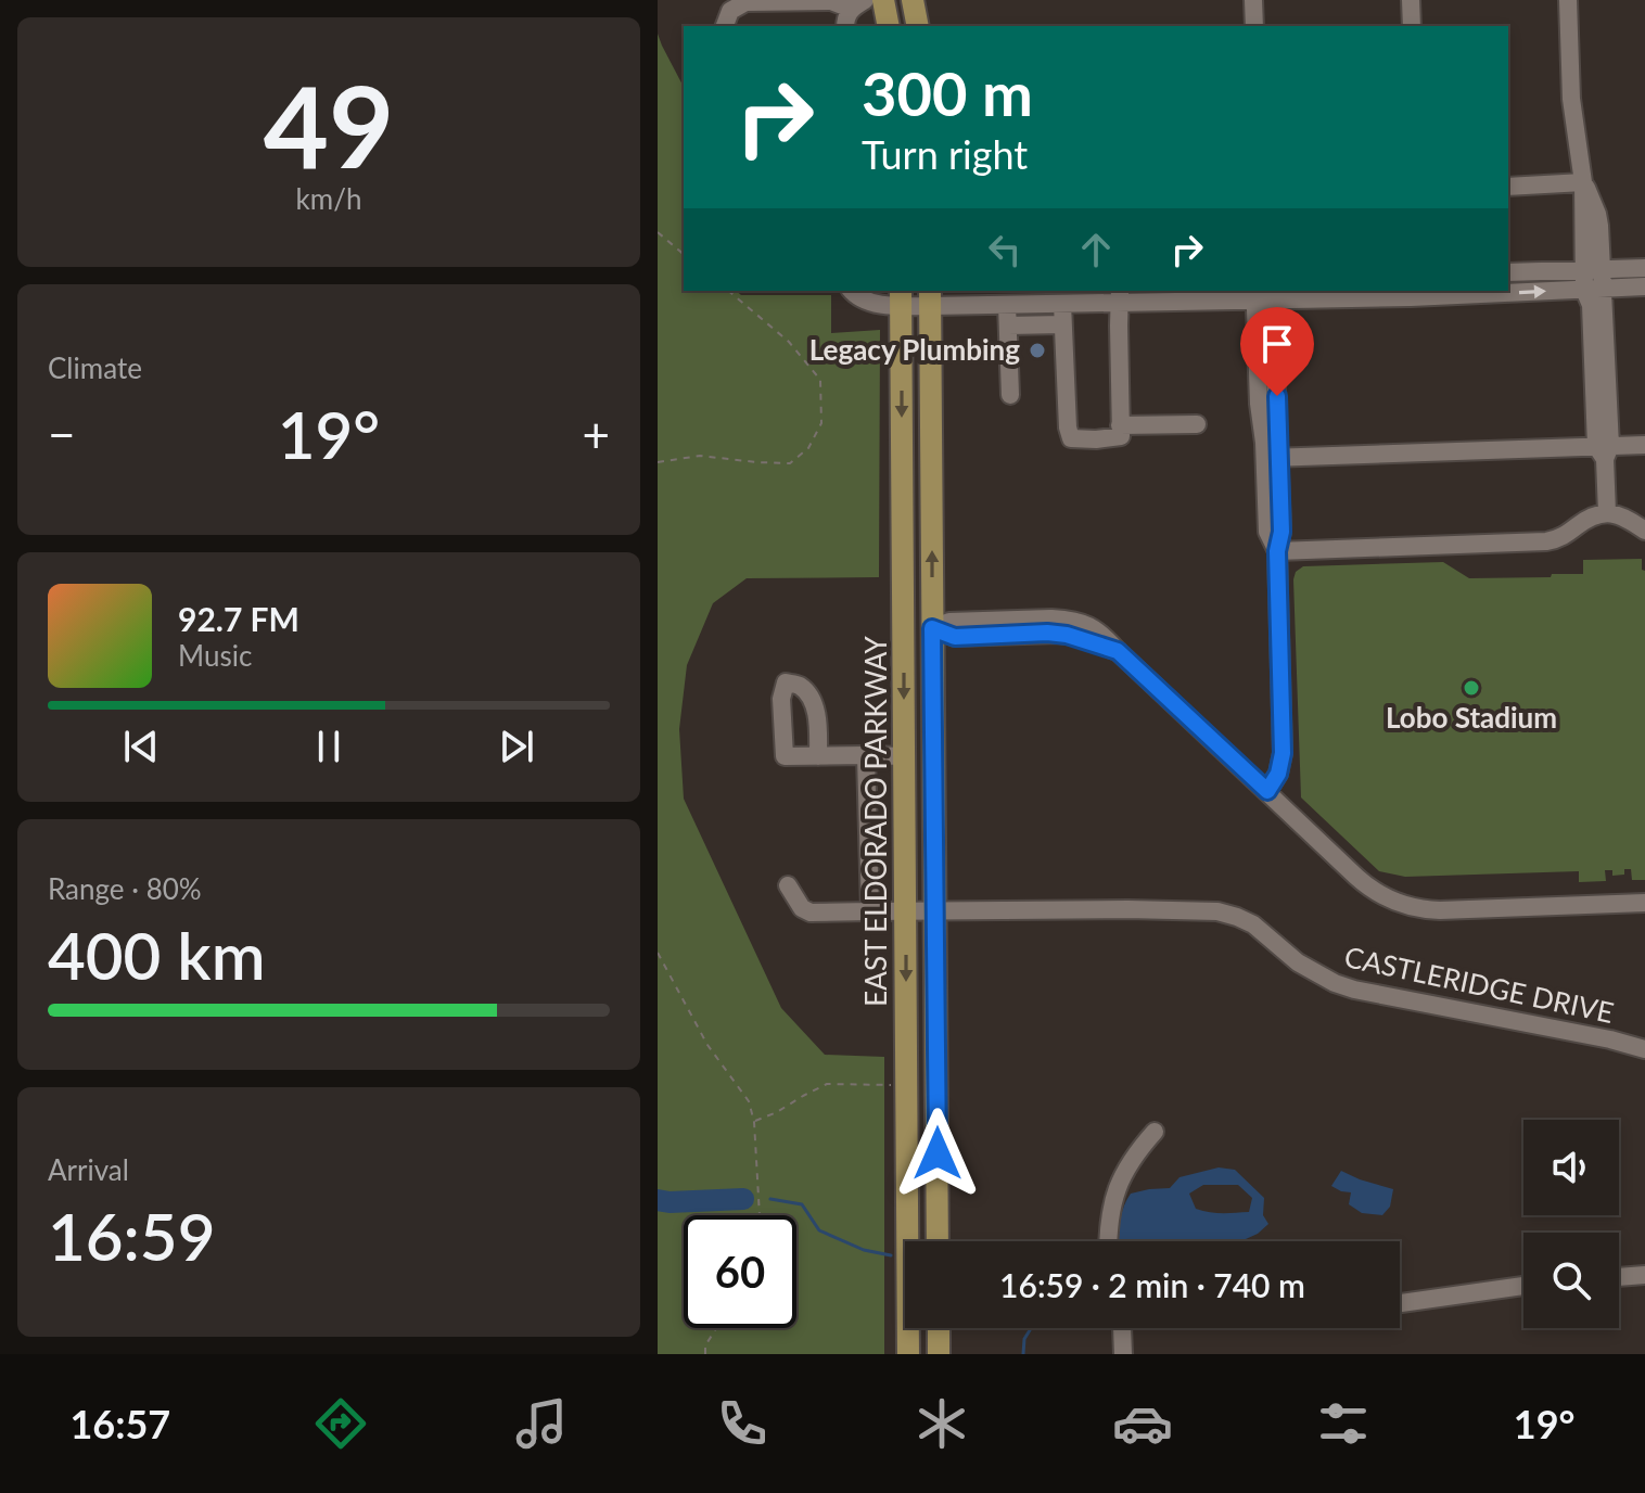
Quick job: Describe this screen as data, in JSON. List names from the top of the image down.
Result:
{
  "streets": {
    "main road": ["EAST ELDORADO PARKWAY"],
    "street": ["CASTLERIDGE DRIVE"]
  },
  "crossings": [
    ["EAST ELDORADO PARKWAY", "CASTLERIDGE DRIVE"]
  ],
  "places": ["Legacy Plumbing", "Lobo Stadium"],
  "page": {
    "tile": [
      ["49", "km/h"],
      "Climate",
      ["Range · 80%", "400 km"],
      ["Arrival", "16:59"]
    ],
    "turn": ["300 m", "Turn right"],
    "heat": ["−", "19°", "+"],
    "song": ["92.7 FM", "Music"],
    "limit": "60",
    "trip": "16:59 · 2 min · 740 m",
    "tabs": ["16:57", "19°"]
  }
}
